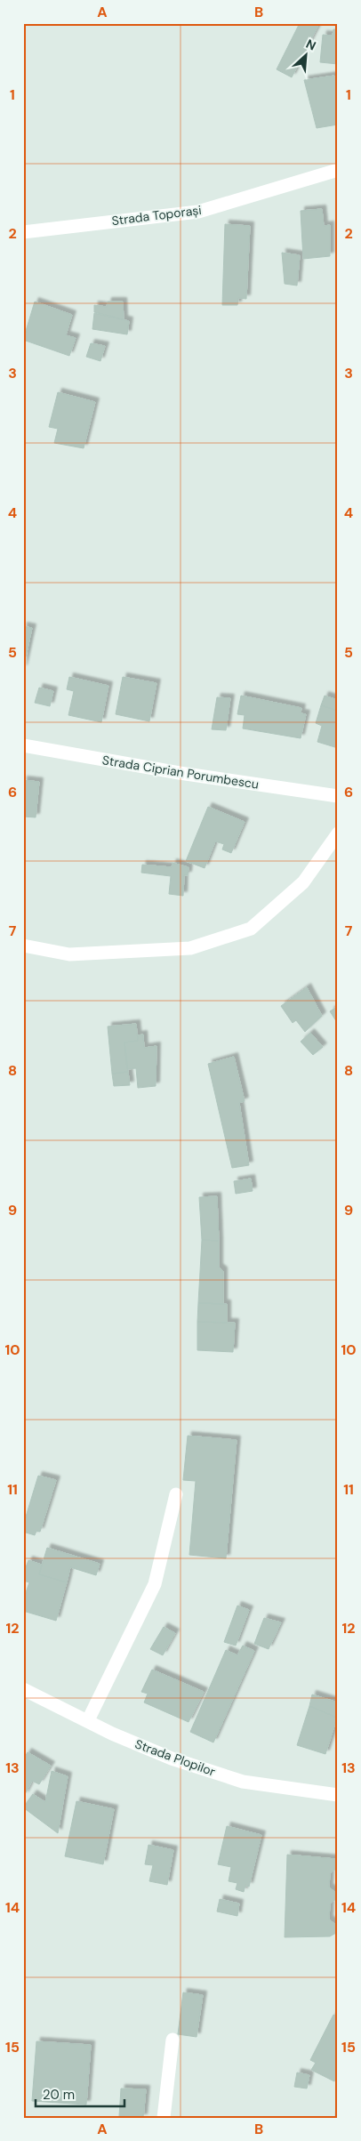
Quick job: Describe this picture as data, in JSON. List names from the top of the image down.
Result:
{
  "streets": {
    "street": ["Strada Toporași", "Strada Ciprian Porumbescu", "Strada Plopilor"]
  },
  "scale_bar": "20 m",
  "north": "top right",
  "grid": {
    "columns": ["A", "B"],
    "rows": [
      "1",
      "2",
      "3",
      "4",
      "5",
      "6",
      "7",
      "8",
      "9",
      "10",
      "11",
      "12",
      "13",
      "14",
      "15"
    ]
  }
}
